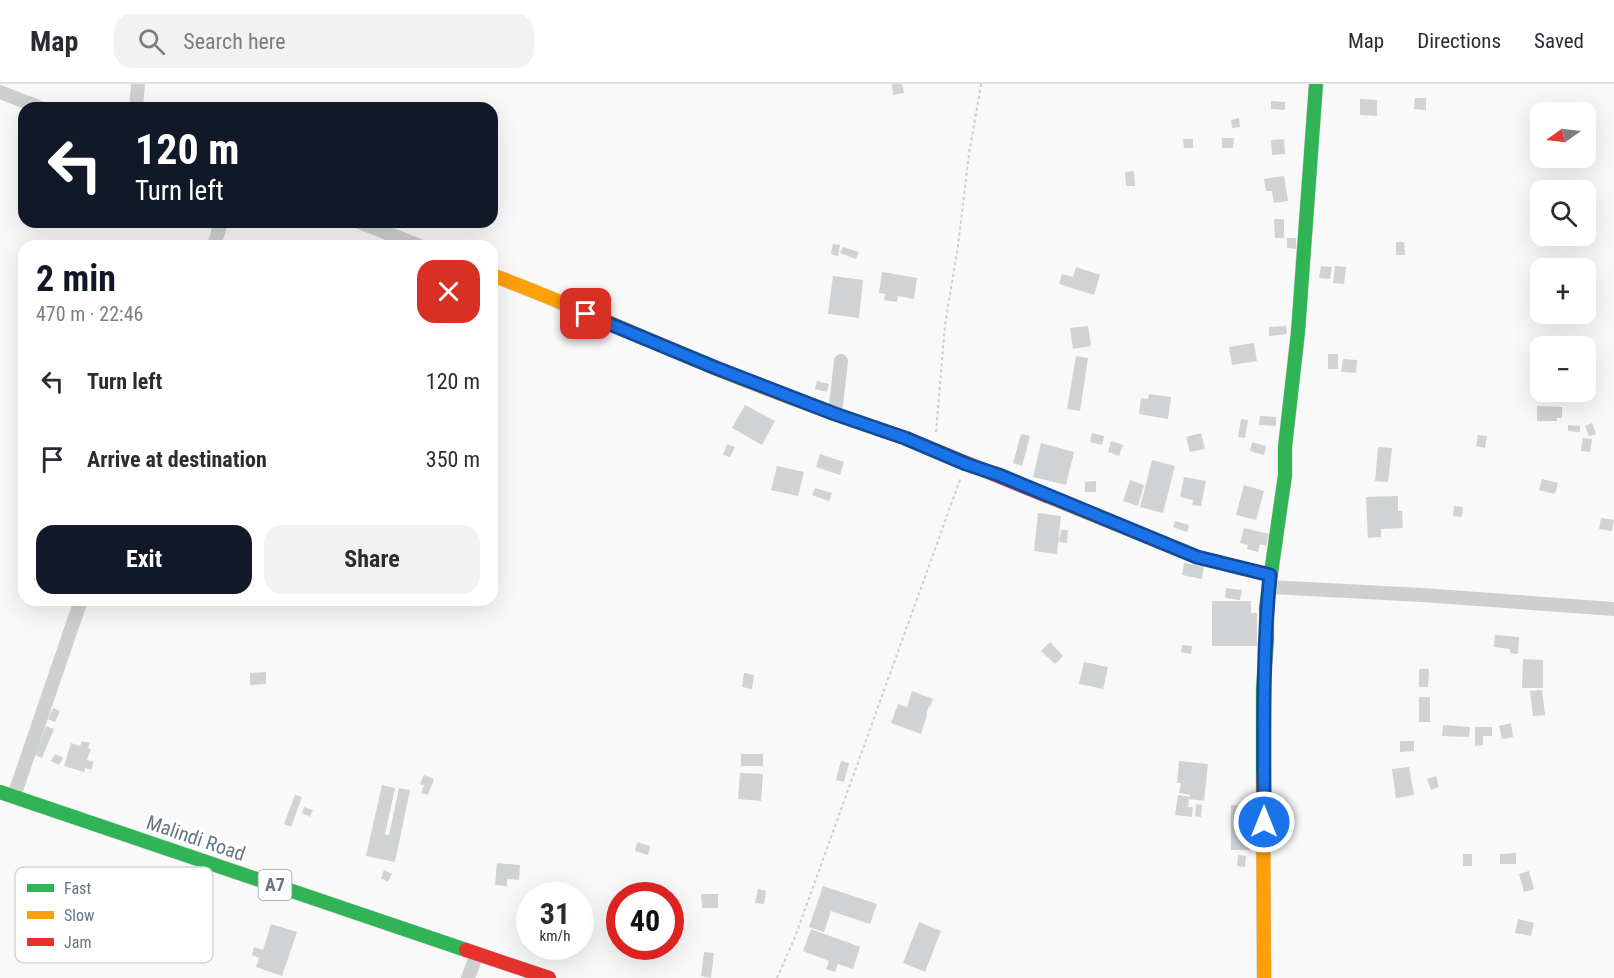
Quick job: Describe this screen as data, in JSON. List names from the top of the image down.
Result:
{
  "streets": {
    "main road": ["Malindi Road", "A7"]
  },
  "legend": ["Fast", "Slow", "Jam"],
  "north": "left",
  "page": {
    "header": "Map",
    "search": "Search here",
    "nav": ["Map", "Directions", "Saved"],
    "map_buttons": ["+", "−"],
    "turn": ["120 m", "Turn left"],
    "heading": ["2 min", "470 m · 22:46"],
    "list": [
      {
        "name": "Turn left",
        "value": "120 m"
      },
      {
        "name": "Arrive at destination",
        "value": "350 m"
      }
    ],
    "buttons": ["Exit", "Share"],
    "speed": "31 km/h",
    "limit": "40"
  }
}
